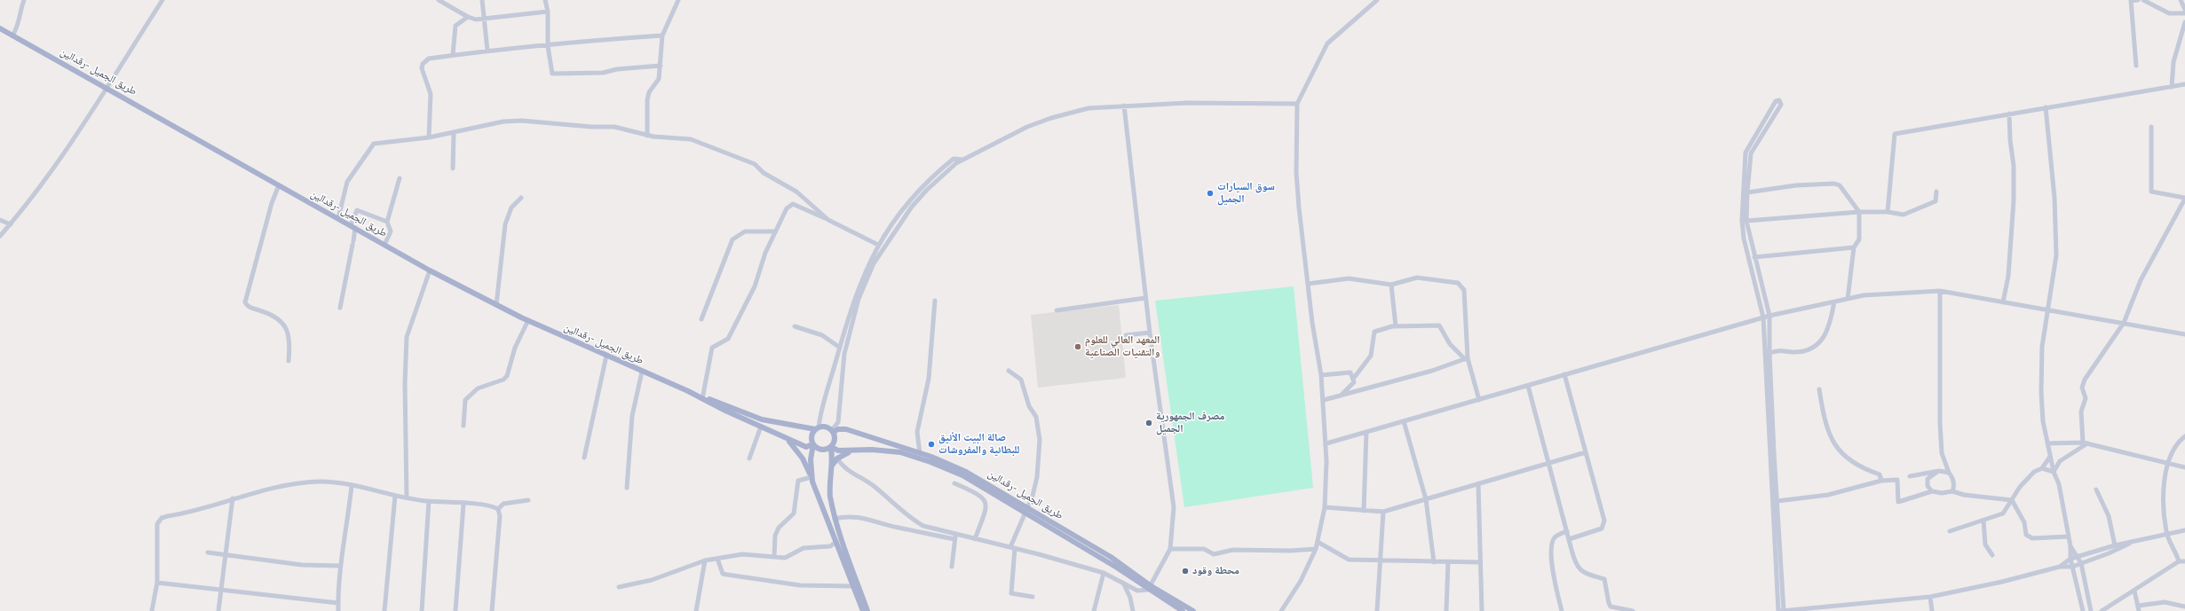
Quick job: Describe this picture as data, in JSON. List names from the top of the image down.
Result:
{
  "streets": {
    "main road": ["طريق الجميل -رقدالين"]
  },
  "places": [
    "سوق السيارات الجميل",
    "المعهد العالي للعلوم والتقنيات الصناعية",
    "مصرف الجمهورية الجميل",
    "صالة البيت الأنيق للبطانية والمفروشات",
    "محطة وقود"
  ]
}
